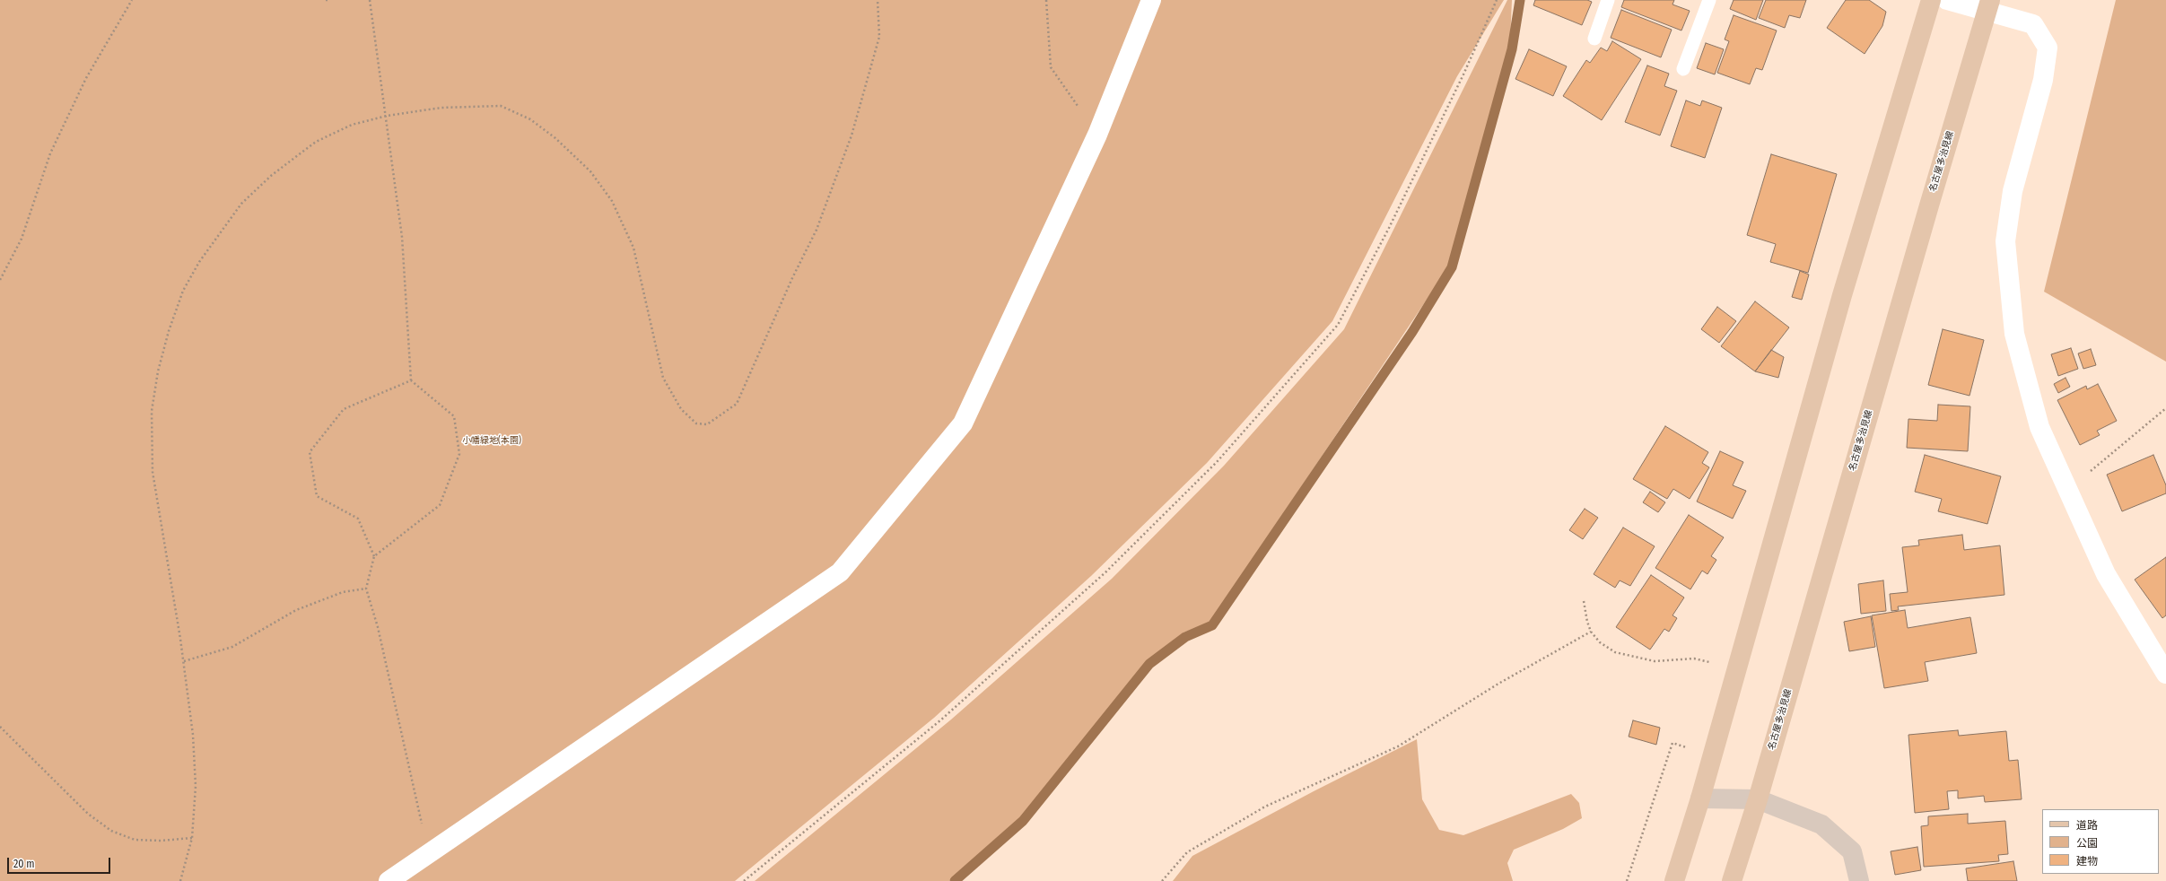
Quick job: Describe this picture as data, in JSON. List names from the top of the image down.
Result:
{
  "streets": {
    "main road": ["名古屋多治見線"]
  },
  "parks": ["小幡緑地(本園)"],
  "legend": ["道路", "公園", "建物"],
  "scale_bar": "20 m"
}
